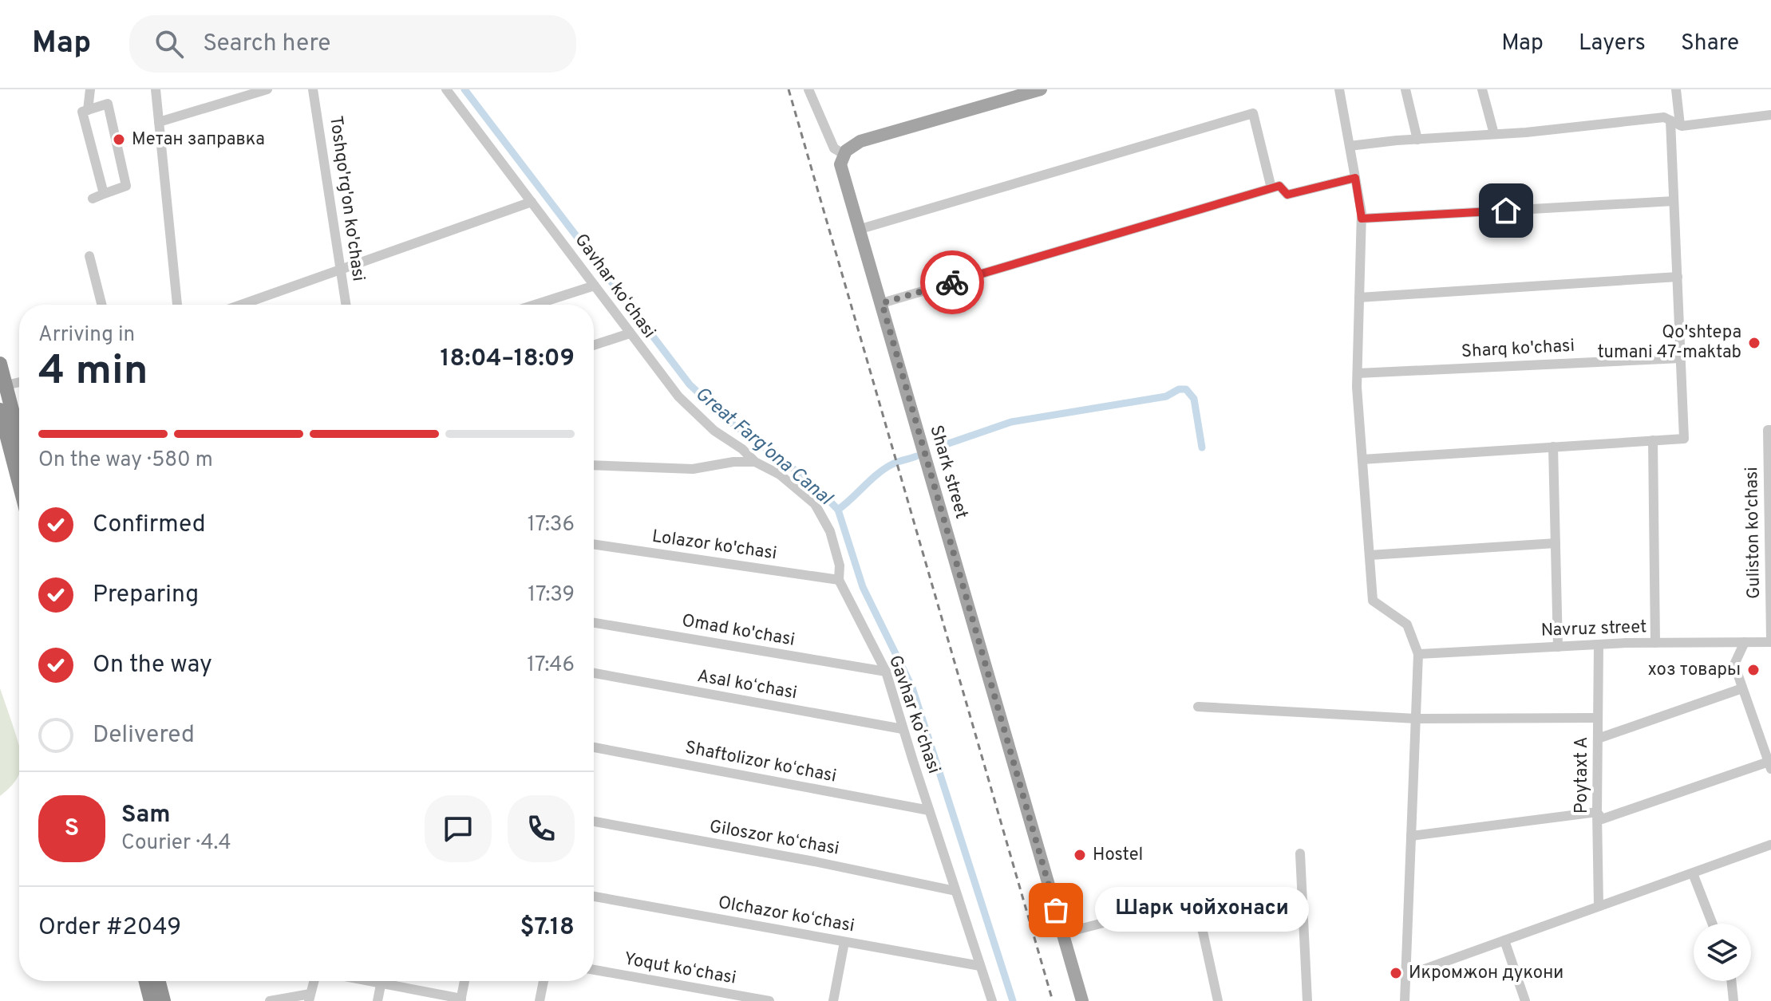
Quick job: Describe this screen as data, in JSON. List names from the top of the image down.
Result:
{
  "streets": {
    "main road": ["Shark street"],
    "street": [
      "Toshqo'rg'on ko'chasi",
      "Gavhar koʻchasi",
      "Sharq ko'chasi",
      "Guliston ko'chasi",
      "Lolazor ko'chasi",
      "Navruz street",
      "Omad ko'chasi",
      "Asal koʻchasi",
      "Shaftolizor koʻchasi",
      "Poytaxt A",
      "Giloszor koʻchasi",
      "Olchazor koʻchasi",
      "Yoqut koʻchasi"
    ]
  },
  "crossings": [
    ["Gavhar koʻchasi", "Lolazor ko'chasi"],
    ["Gavhar koʻchasi", "Omad ko'chasi"],
    ["Gavhar koʻchasi", "Asal koʻchasi"],
    ["Gavhar koʻchasi", "Shaftolizor koʻchasi"],
    ["Gavhar koʻchasi", "Giloszor koʻchasi"],
    ["Gavhar koʻchasi", "Olchazor koʻchasi"],
    ["Guliston ko'chasi", "Navruz street"],
    ["Navruz street", "Poytaxt A"]
  ],
  "water": ["Great Farg'ona Canal"],
  "places": [
    "Метан заправка",
    "Qo'shtepa tumani 47-maktab",
    "хоз товары",
    "Hostel",
    "Шарк чойхонаси",
    "Икромжон дукони"
  ],
  "page": {
    "header": "Map",
    "search": "Search here",
    "nav": ["Map", "Layers", "Share"],
    "heading": ["4 min", "Arriving in", "18:04–18:09"],
    "panel": [
      "Sam",
      "Courier · 4.4",
      "Order #2049",
      "$7.18"
    ],
    "bar": "On the way · 580 m",
    "list": [
      ["Confirmed", "17:36"],
      ["Preparing", "17:39"],
      ["On the way", "17:46"],
      "Delivered"
    ],
    "round": "S",
    "bubble": "Шарк чойхонаси"
  }
}
